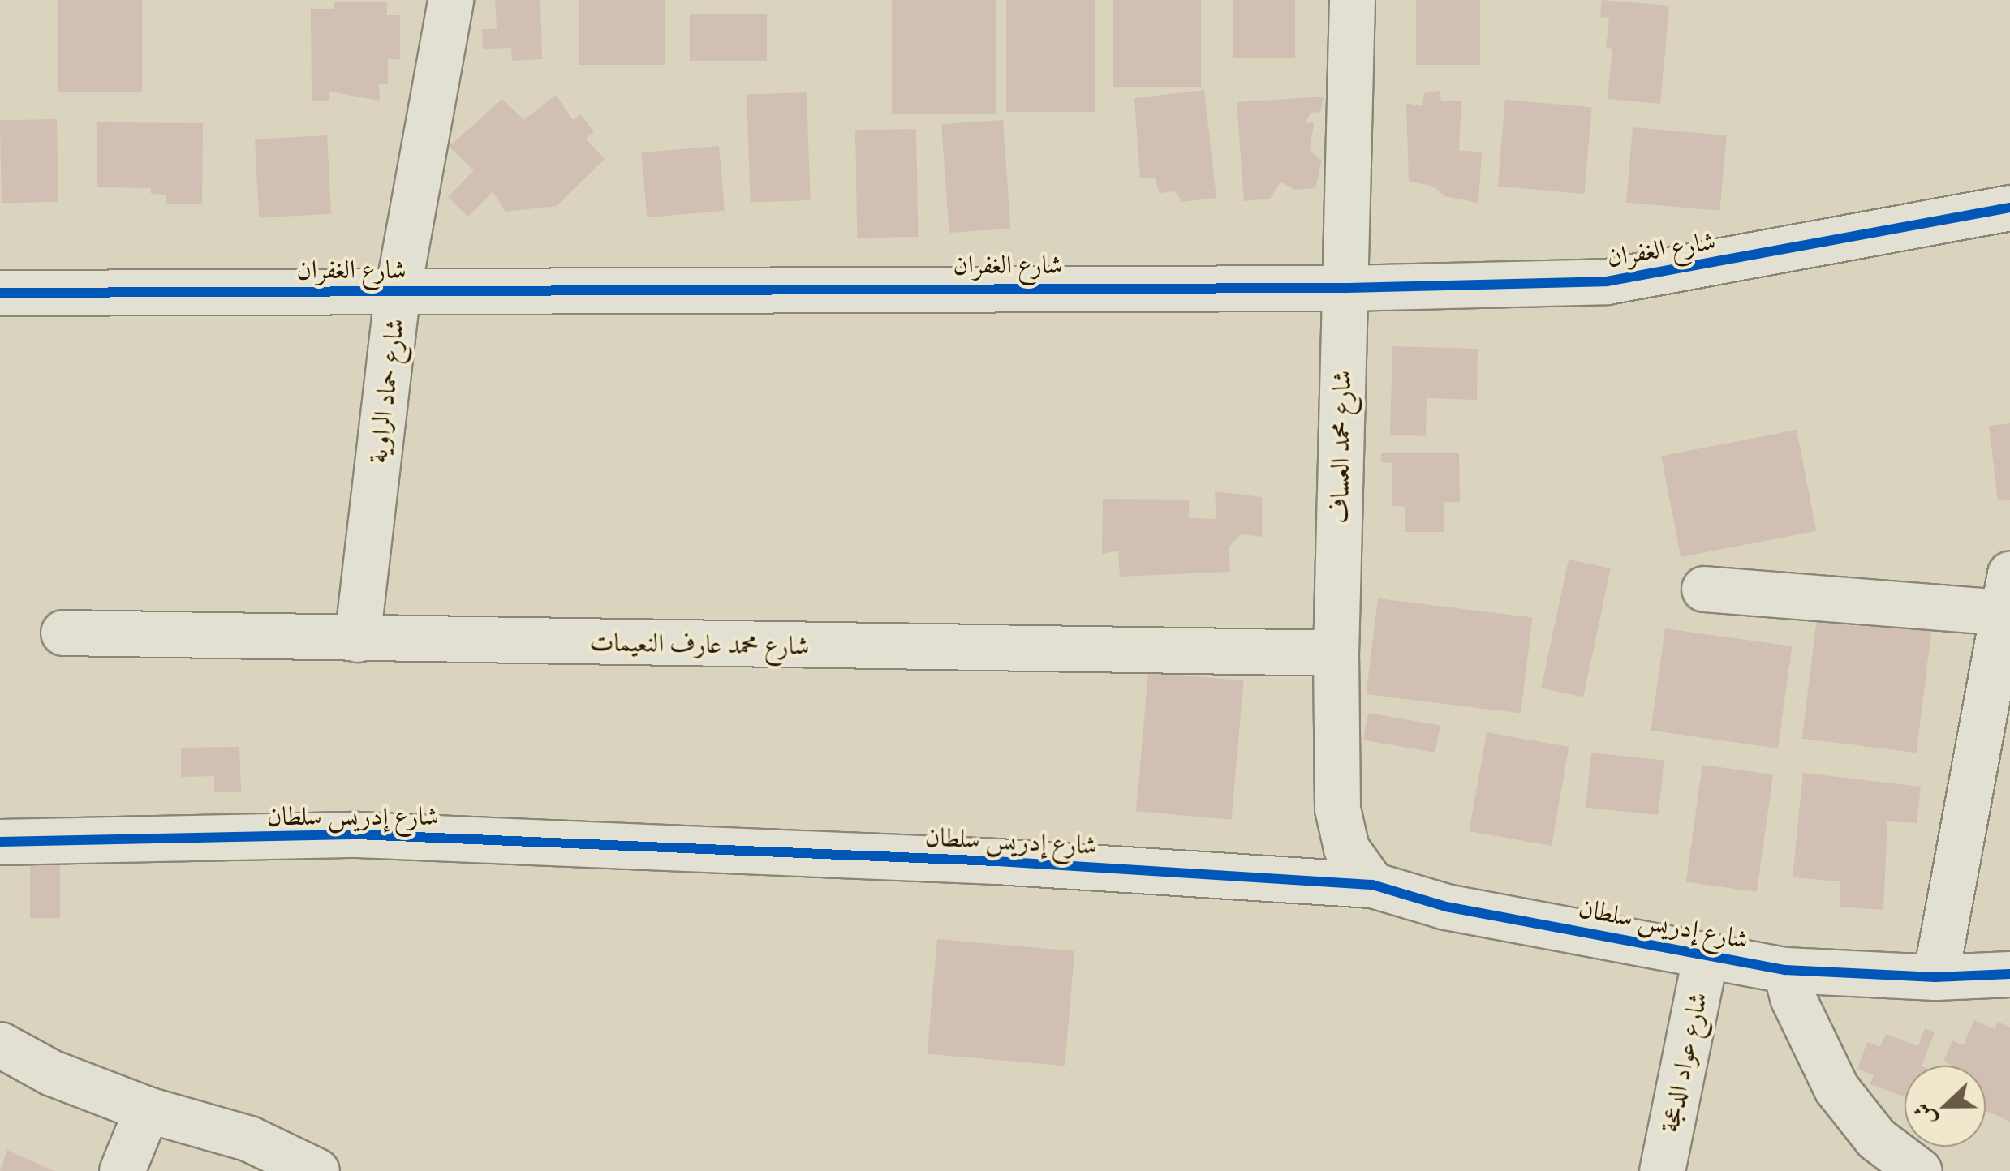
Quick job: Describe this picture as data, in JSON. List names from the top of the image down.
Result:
{
  "streets": {
    "street": [
      "شارع الغفران",
      "شارع حماد الراوية",
      "شارع محمد العساف",
      "شارع محمد عارف النعيمات",
      "شارع إدريس سلطان",
      "شارع عواد الدعجة"
    ]
  },
  "crossings": [
    ["شارع الغفران", "شارع حماد الراوية"],
    ["شارع الغفران", "شارع محمد العساف"],
    ["شارع حماد الراوية", "شارع محمد عارف النعيمات"],
    ["شارع محمد العساف", "شارع محمد عارف النعيمات"],
    ["شارع محمد العساف", "شارع إدريس سلطان"],
    ["شارع إدريس سلطان", "شارع عواد الدعجة"]
  ],
  "north": "left"
}
